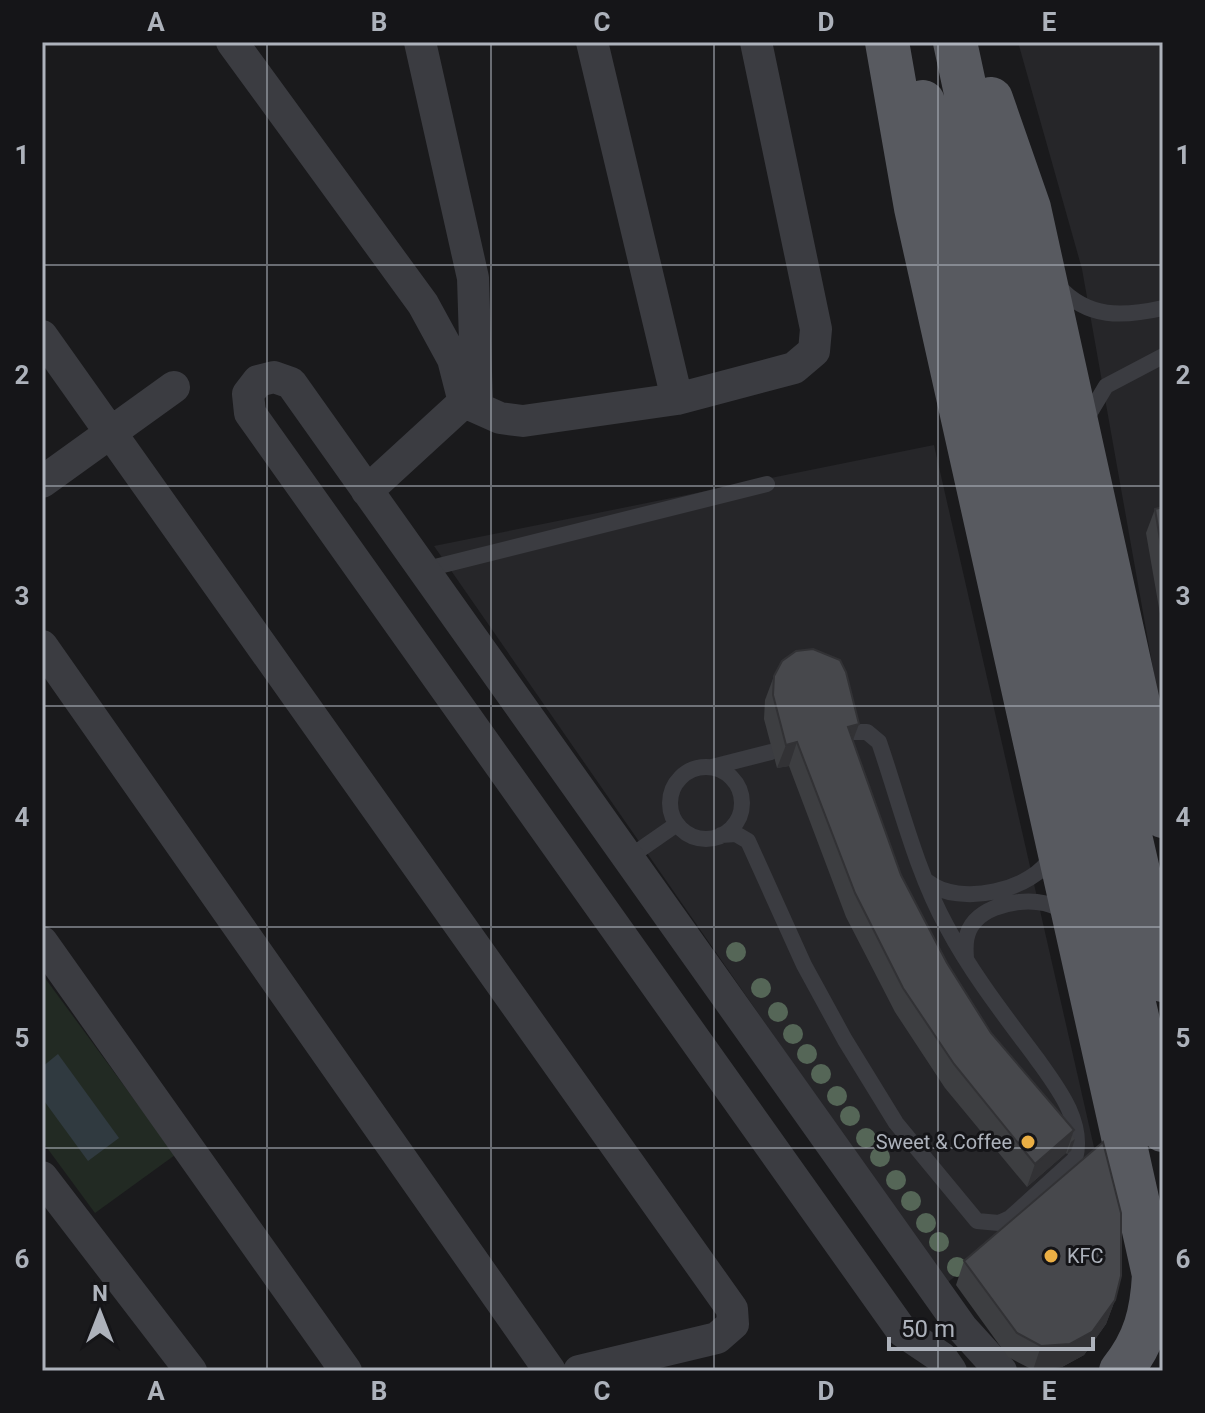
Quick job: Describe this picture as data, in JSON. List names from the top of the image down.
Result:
{
  "places": ["Sweet & Coffee", "KFC"],
  "scale_bar": "50 m",
  "north": "top",
  "grid": {
    "columns": [
      "A",
      "B",
      "C",
      "D",
      "E"
    ],
    "rows": [
      "1",
      "2",
      "3",
      "4",
      "5",
      "6"
    ]
  }
}
